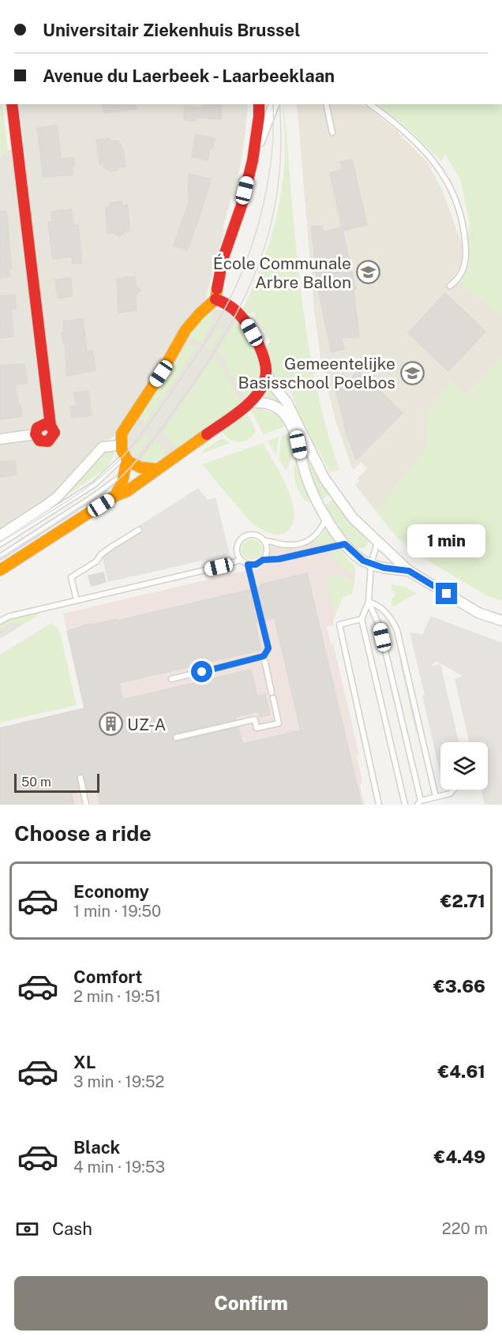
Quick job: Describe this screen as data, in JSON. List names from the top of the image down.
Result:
{
  "places": {
    "school or university": ["École Communale Arbre Ballon", "Gemeentelijke Basisschool Poelbos"],
    "building": ["UZ-A"]
  },
  "scale_bar": "50 m",
  "page": {
    "banner": ["Universitair Ziekenhuis Brussel", "Avenue du Laerbeek - Laarbeeklaan"],
    "bubble": "1 min",
    "scale": "50 m",
    "heading": "Choose a ride",
    "list": [
      {
        "name": "Economy",
        "note": "1 min · 19:50",
        "value": "€2.71"
      },
      {
        "name": "Comfort",
        "note": "2 min · 19:51",
        "value": "€3.66"
      },
      {
        "name": "XL",
        "note": "3 min · 19:52",
        "value": "€4.61"
      },
      {
        "name": "Black",
        "note": "4 min · 19:53",
        "value": "€4.49"
      }
    ],
    "pay": ["Cash", "220 m"],
    "buttons": "Confirm"
  }
}
